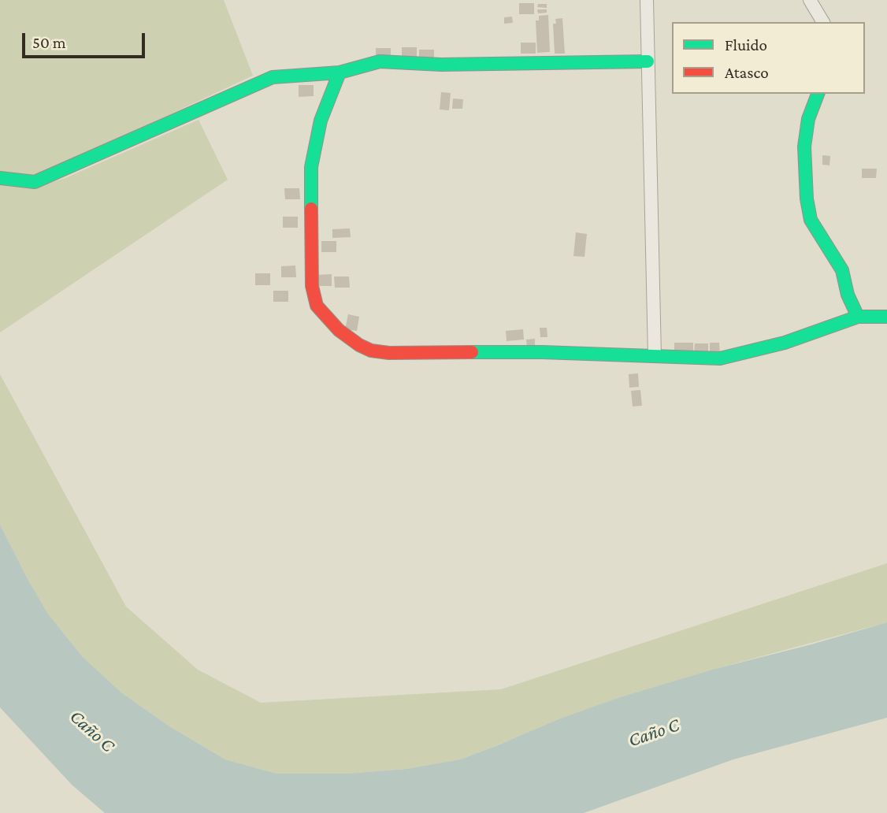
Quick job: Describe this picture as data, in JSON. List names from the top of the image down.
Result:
{
  "water": ["Caño C"],
  "legend": ["Fluido", "Atasco"],
  "scale_bar": "50 m"
}
